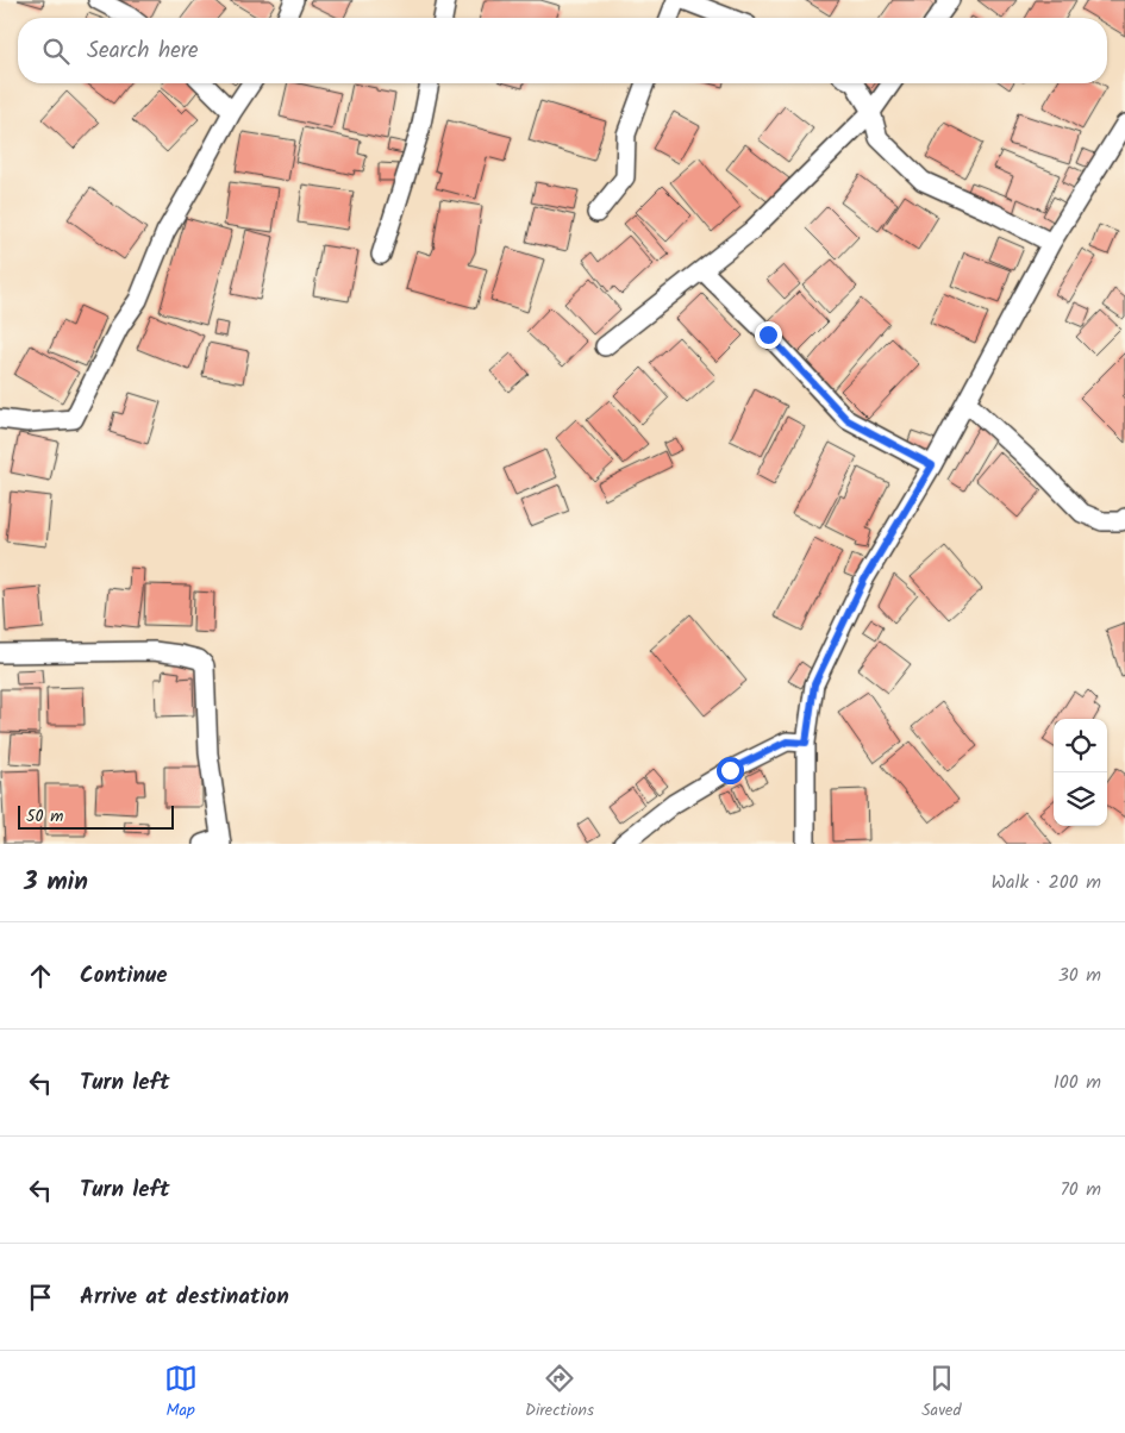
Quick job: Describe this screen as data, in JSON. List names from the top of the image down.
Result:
{
  "scale_bar": "50 m",
  "page": {
    "search": "Search here",
    "scale": "50 m",
    "heading": ["3 min", "Walk · 200 m"],
    "list": [
      ["Continue", "30 m"],
      ["Turn left", "100 m"],
      ["Turn left", "70 m"],
      "Arrive at destination"
    ],
    "nav": ["Map", "Directions", "Saved"]
  }
}
